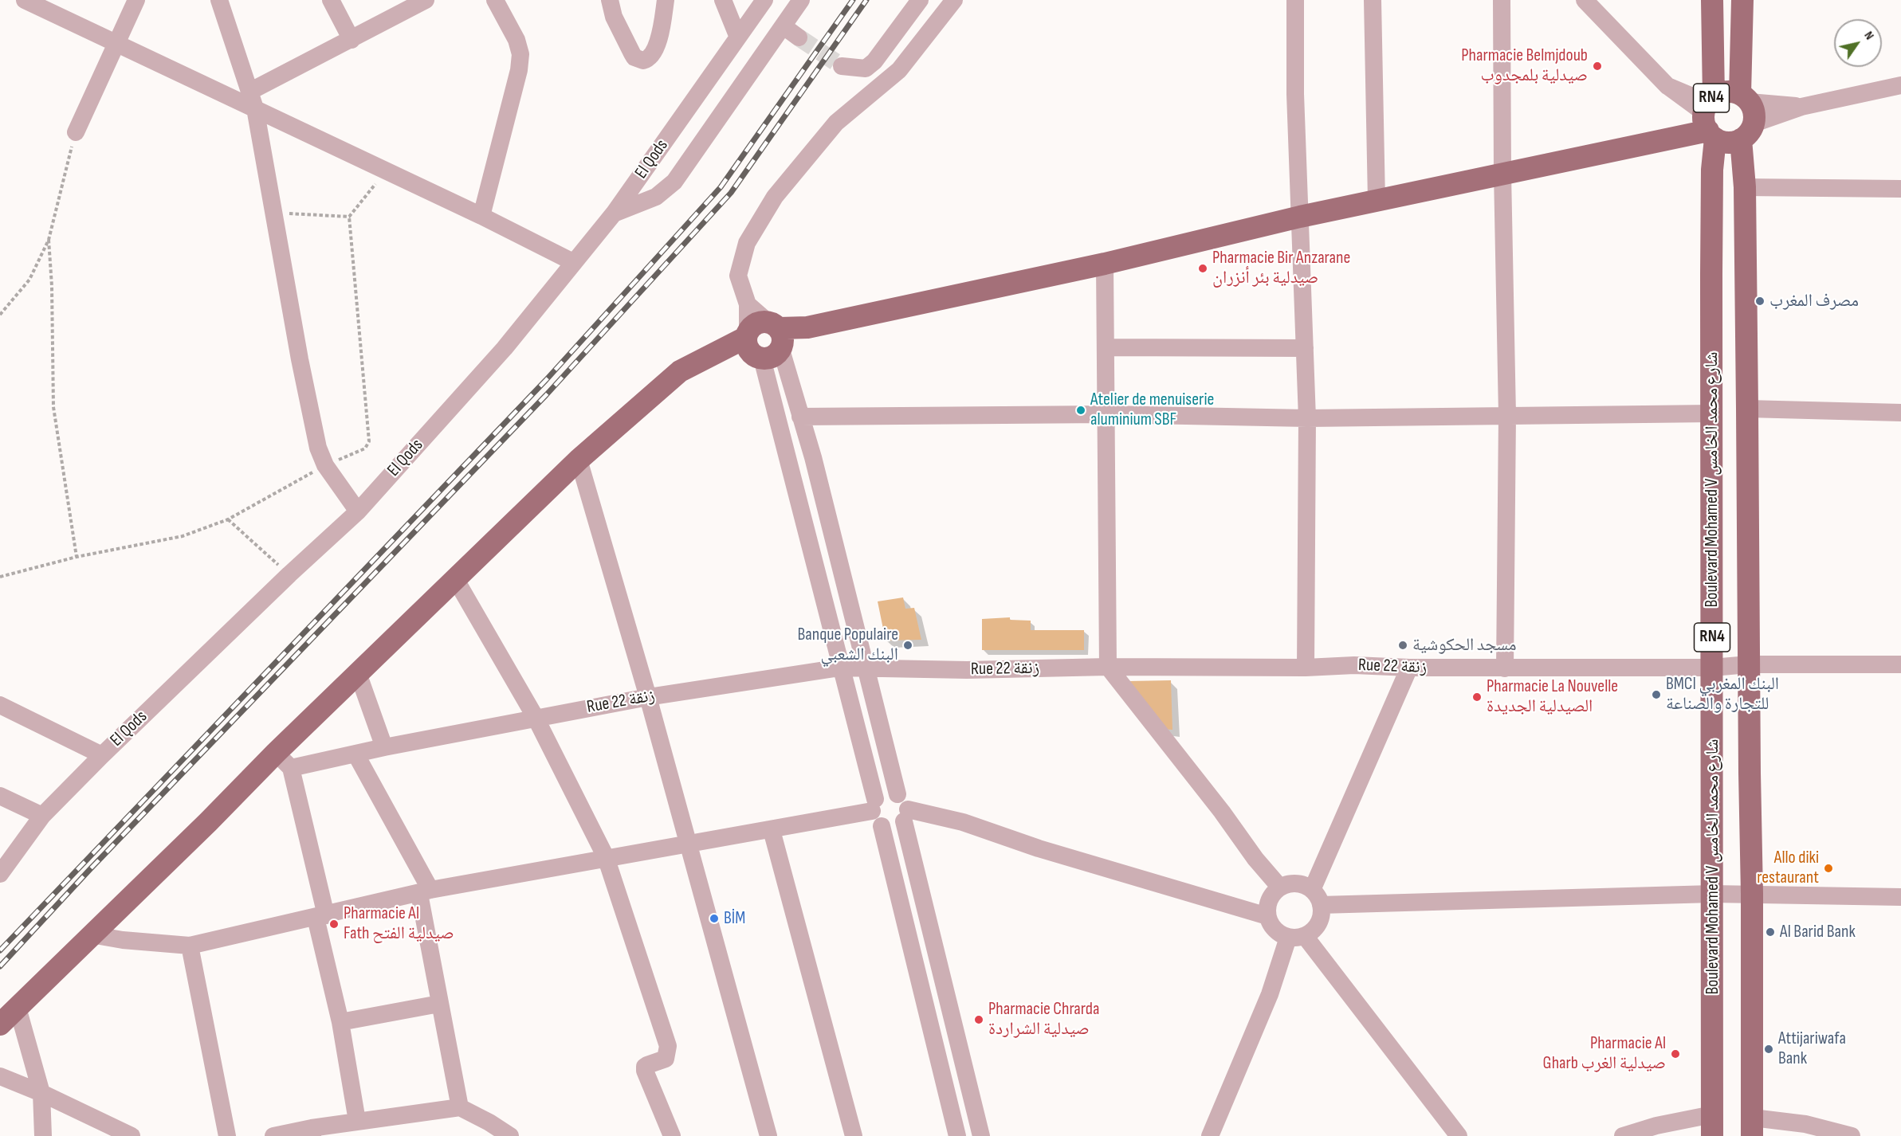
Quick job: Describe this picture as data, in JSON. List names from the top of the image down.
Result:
{
  "streets": {
    "main road": ["RN4", "Boulevard Mohamed V شارع محمد الخامس"],
    "street": ["El Qods", "Rue 22 زنقة"]
  },
  "crossings": [
    ["RN4", "Boulevard Mohamed V شارع محمد الخامس"],
    ["Boulevard Mohamed V شارع محمد الخامس", "Rue 22 زنقة"]
  ],
  "places": [
    "Pharmacie Belmjdoub صيدلية بلمجدوب",
    "Pharmacie Bir Anzarane صيدلية بئر أنزران",
    "مصرف المغرب",
    "Atelier de menuiserie aluminium SBF",
    "Banque Populaire البنك الشعبي",
    "مسجد الحكوشية",
    "BMCI البنك المغربي للتجارة والصناعة",
    "Pharmacie La Nouvelle الصيدلية الجديدة",
    "Allo diki restaurant",
    "BİM",
    "Pharmacie Al Fath صيدلية الفتح",
    "Al Barid Bank",
    "Pharmacie Chrarda صيدلية الشراردة",
    "Attijariwafa Bank",
    "Pharmacie Al Gharb صيدلية الغرب"
  ],
  "north": "top right"
}
